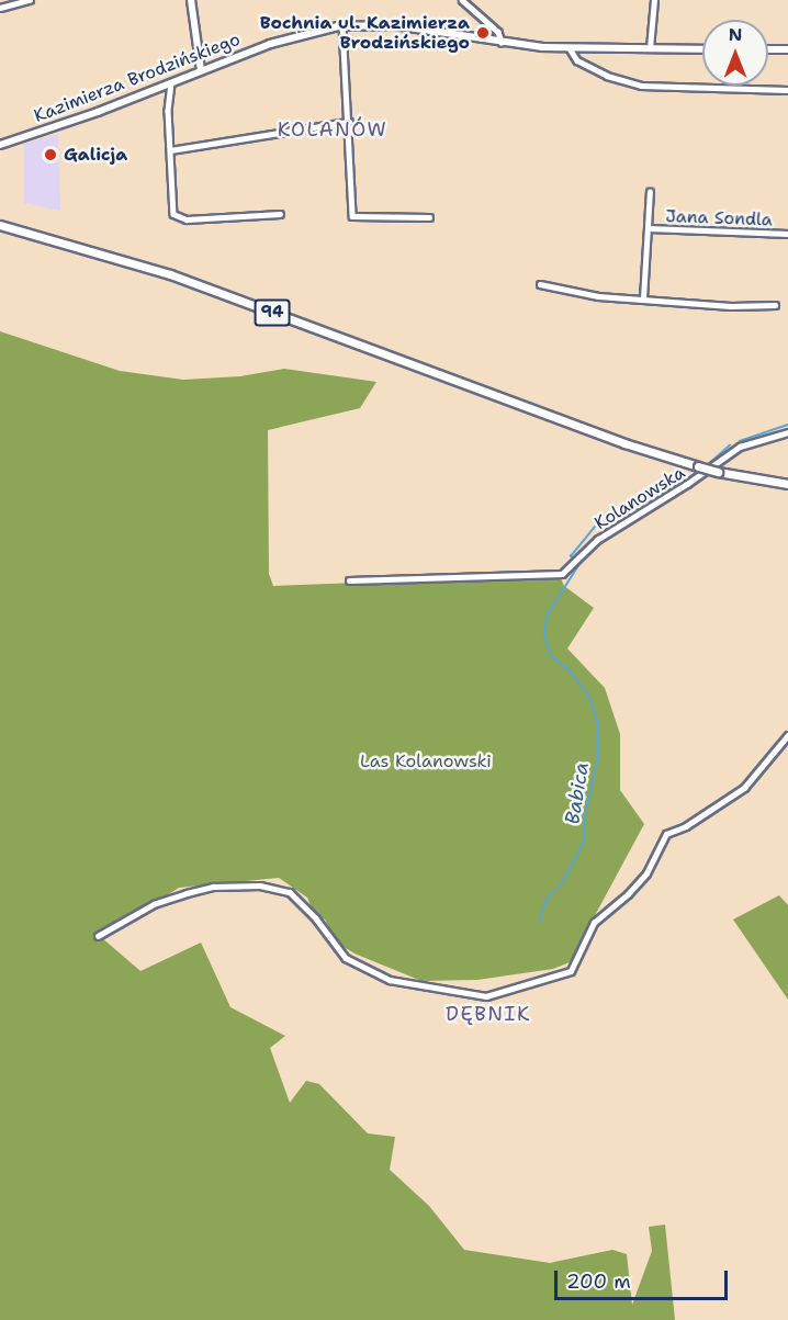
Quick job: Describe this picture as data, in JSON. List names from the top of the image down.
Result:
{
  "streets": {
    "main road": ["Kazimierza Brodzińskiego", "94"],
    "street": ["Jana Sondla", "Kolanowska"]
  },
  "districts": ["KOLANÓW", "DĘBNIK"],
  "water": ["Babica"],
  "parks": ["Las Kolanowski"],
  "places": ["Bochnia ul. Kazimierza Brodzińskiego", "Galicja"],
  "scale_bar": "200 m",
  "north": "top"
}
